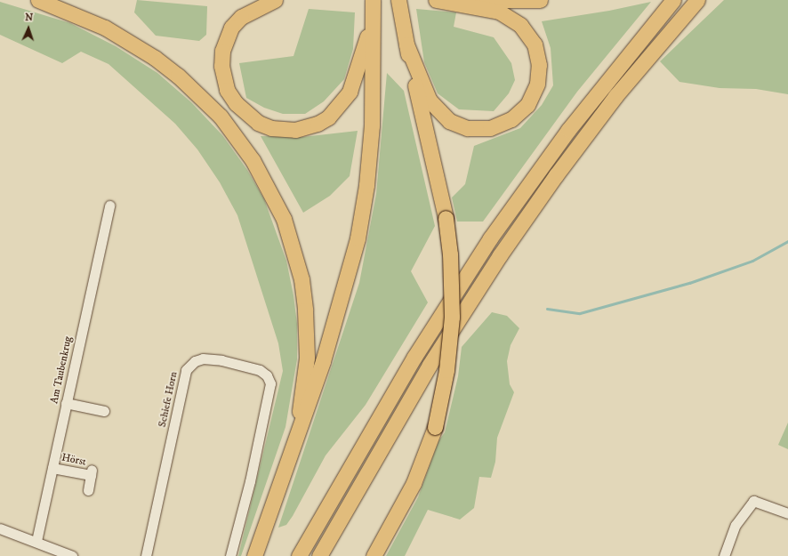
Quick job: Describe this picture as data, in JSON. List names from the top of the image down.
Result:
{
  "streets": {
    "street": ["Am Taubenkrug", "Schiefe Horn", "Hörst"]
  },
  "crossings": [
    ["Am Taubenkrug", "Hörst"]
  ],
  "north": "top"
}
